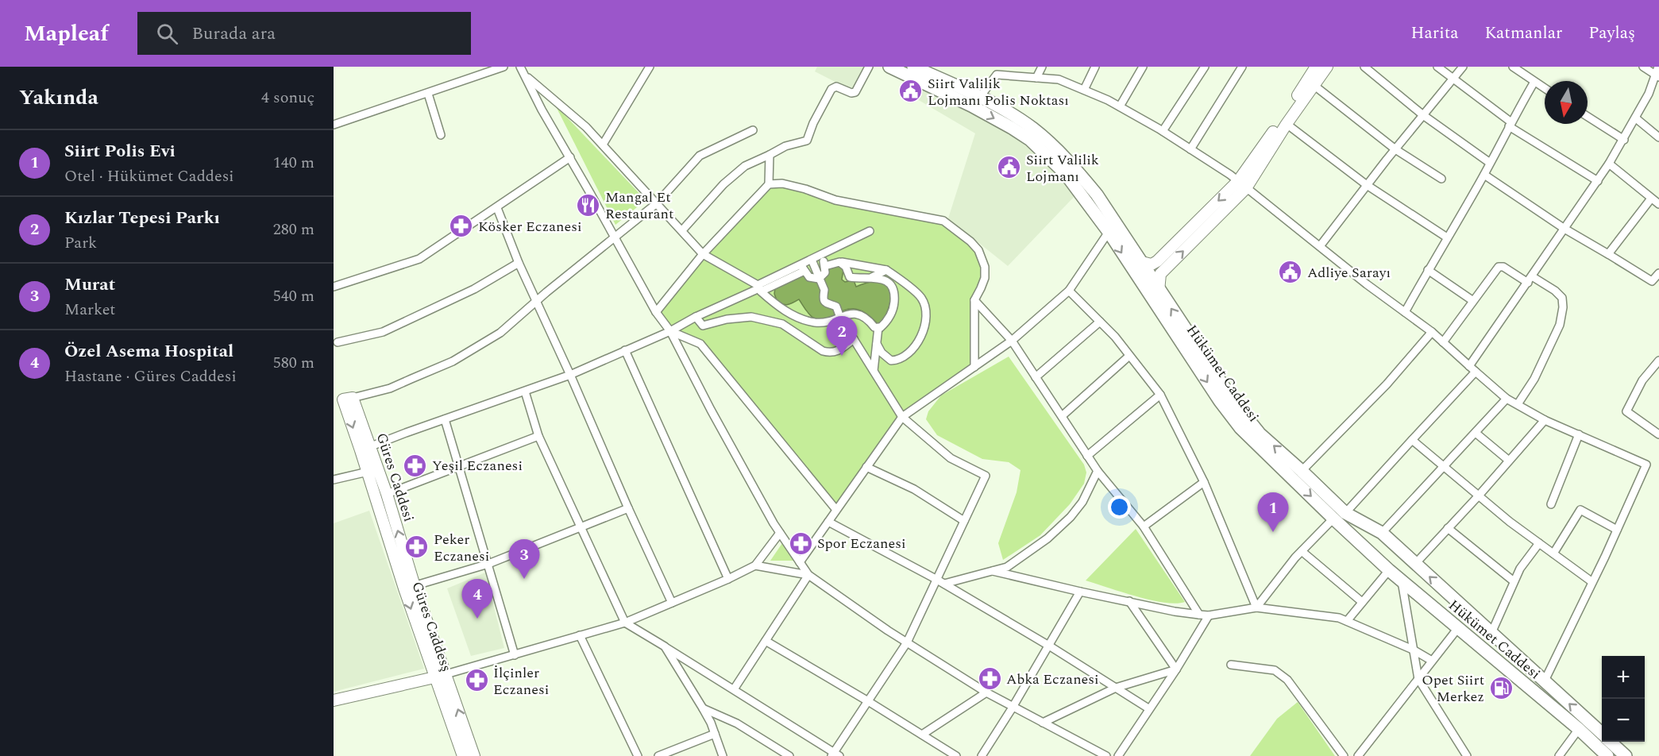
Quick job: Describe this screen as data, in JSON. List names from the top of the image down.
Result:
{
  "streets": {
    "main road": ["Hükümet Caddesi"],
    "street": ["Güres Caddesi", "Güres Caddesş"]
  },
  "crossings": [
    ["Güres Caddesi", "Güres Caddesş"]
  ],
  "places": {
    "public building": ["Siirt Valilik Lojmanı Polis Noktası", "Siirt Valilik Lojmanı", "Adliye Sarayı"],
    "restaurant": ["Mangal Et Restaurant"],
    "pharmacy": [
      "Kösker Eczanesi",
      "Yeşil Eczanesi",
      "Spor Eczanesi",
      "Peker Eczanesi",
      "Abka Eczanesi",
      "İlçinler Eczanesi"
    ],
    "fuel station": ["Opet Siirt Merkez"]
  },
  "north": "bottom",
  "page": {
    "header": "Mapleaf",
    "search": "Burada ara",
    "nav": ["Harita", "Katmanlar", "Paylaş"],
    "heading": ["Yakında", "4 sonuç"],
    "list": [
      {
        "mark": "1",
        "name": "Siirt Polis Evi",
        "note": "Otel · Hükümet Caddesi",
        "value": "140 m"
      },
      {
        "mark": "2",
        "name": "Kızlar Tepesi Parkı",
        "note": "Park",
        "value": "280 m"
      },
      {
        "mark": "3",
        "name": "Murat",
        "note": "Market",
        "value": "540 m"
      },
      {
        "mark": "4",
        "name": "Özel Asema Hospital",
        "note": "Hastane · Güres Caddesi",
        "value": "580 m"
      }
    ],
    "pins": [
      "2",
      "1",
      "3",
      "4"
    ],
    "map_buttons": ["+", "−"]
  }
}
